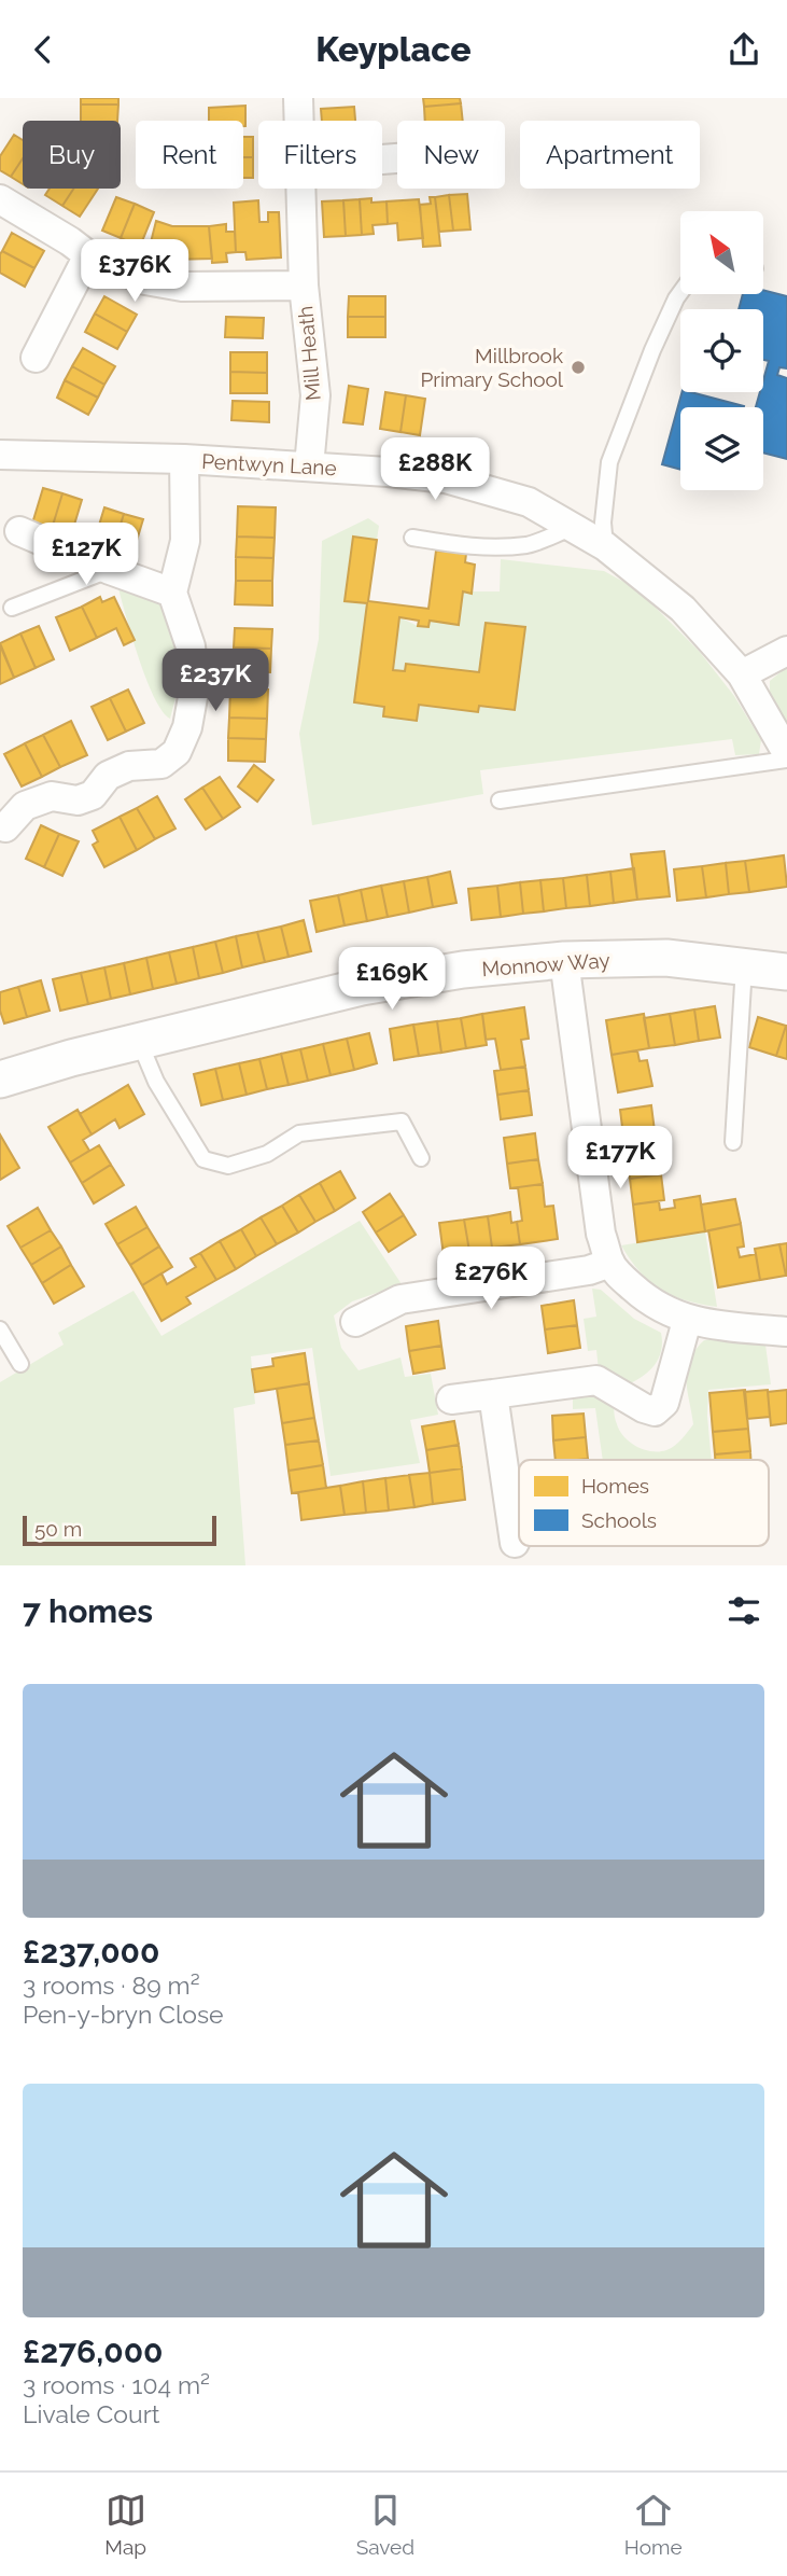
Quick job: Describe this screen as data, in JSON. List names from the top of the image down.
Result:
{
  "streets": {
    "street": ["Mill Heath", "Pentwyn Lane", "Monnow Way"]
  },
  "crossings": [
    ["Mill Heath", "Pentwyn Lane"]
  ],
  "places": ["Millbrook Primary School"],
  "legend": ["Homes", "Schools"],
  "scale_bar": "50 m",
  "north": "top left",
  "page": {
    "header": "Keyplace",
    "chip": [
      "Buy",
      "Rent",
      "Filters",
      "New",
      "Apartment"
    ],
    "price": [
      "£376K",
      "£288K",
      "£127K",
      "£237K",
      "£169K",
      "£177K",
      "£276K"
    ],
    "scale": "50 m",
    "heading": "7 homes",
    "list": [
      {
        "name": "£237,000",
        "note": "3 rooms · 89 m² · Pen-y-bryn Close"
      },
      {
        "name": "£276,000",
        "note": "3 rooms · 104 m² · Livale Court"
      }
    ],
    "tabs": ["Map", "Saved", "Home"]
  }
}
